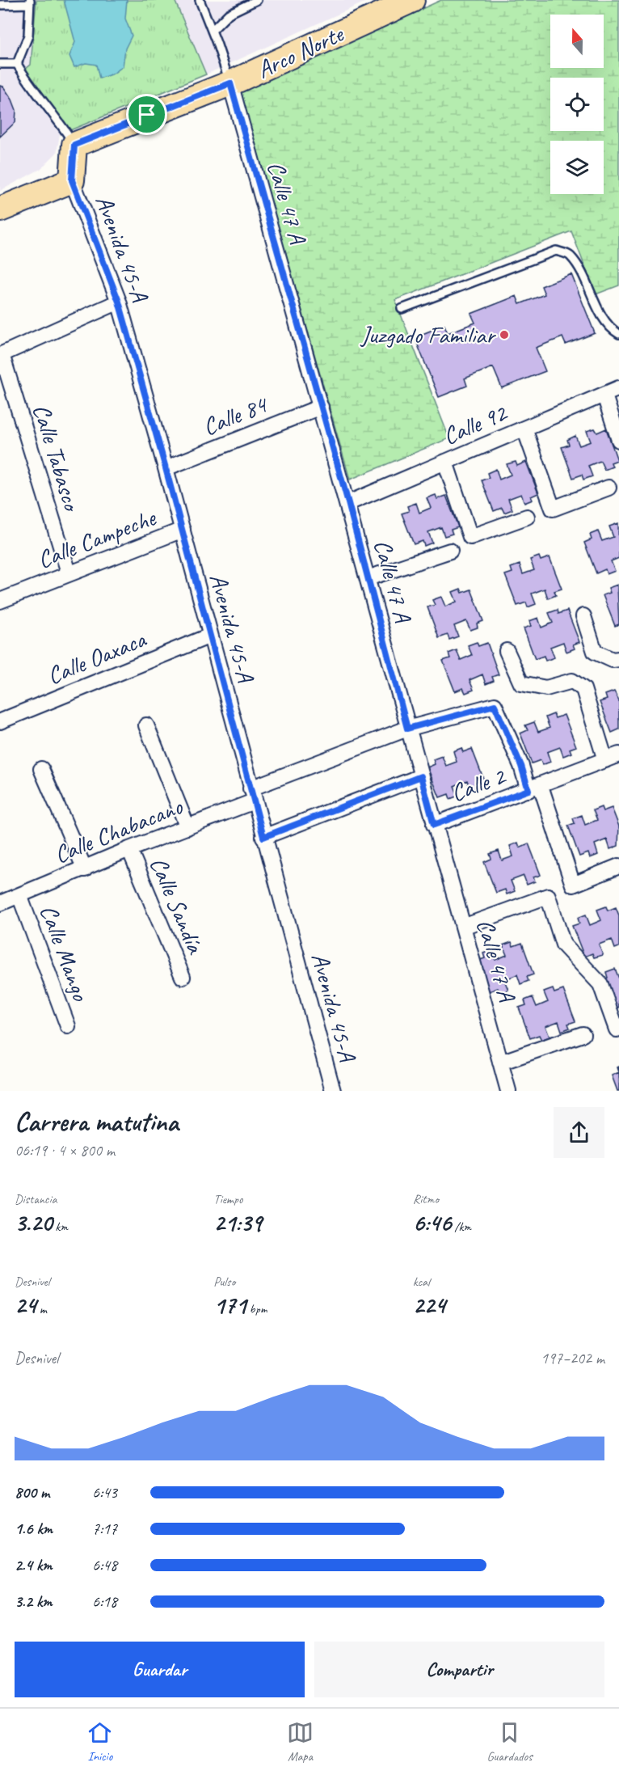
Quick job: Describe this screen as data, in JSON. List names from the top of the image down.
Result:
{
  "streets": {
    "main road": ["Arco Norte"],
    "street": [
      "Calle 47 A",
      "Avenida 45-A",
      "Calle 84",
      "Calle 92",
      "Calle Tabasco",
      "Calle Campeche",
      "Calle Oaxaca",
      "Calle 2",
      "Calle Chabacano",
      "Calle Sandía",
      "Calle Mango"
    ]
  },
  "crossings": [
    ["Arco Norte", "Calle 47 A"],
    ["Calle 47 A", "Calle 84"],
    ["Calle 47 A", "Calle 92"],
    ["Calle 47 A", "Calle 2"],
    ["Calle 47 A", "Calle Chabacano"],
    ["Avenida 45-A", "Calle 84"],
    ["Avenida 45-A", "Calle Campeche"],
    ["Avenida 45-A", "Calle Oaxaca"],
    ["Avenida 45-A", "Calle Chabacano"],
    ["Calle Tabasco", "Calle Campeche"],
    ["Calle 2", "Calle Chabacano"],
    ["Calle Chabacano", "Calle Sandía"],
    ["Calle Chabacano", "Calle Mango"]
  ],
  "places": ["Juzgado Familiar"],
  "north": "top",
  "page": {
    "heading": ["Carrera matutina", "06:19 · 4 × 800 m"],
    "stats": [
      ["Distancia", "3.20 km"],
      ["Tiempo", "21:39"],
      ["Ritmo", "6:46 /km"],
      ["Desnivel", "24 m"],
      ["Pulso", "171 bpm"],
      ["kcal", "224"]
    ],
    "chart": ["Desnivel", "197–202 m"],
    "list": [
      {
        "name": "800 m",
        "note": "6:43"
      },
      {
        "name": "1.6 km",
        "note": "7:17"
      },
      {
        "name": "2.4 km",
        "note": "6:48"
      },
      {
        "name": "3.2 km",
        "note": "6:18"
      }
    ],
    "buttons": ["Guardar", "Compartir"],
    "tabs": ["Inicio", "Mapa", "Guardados"]
  }
}
